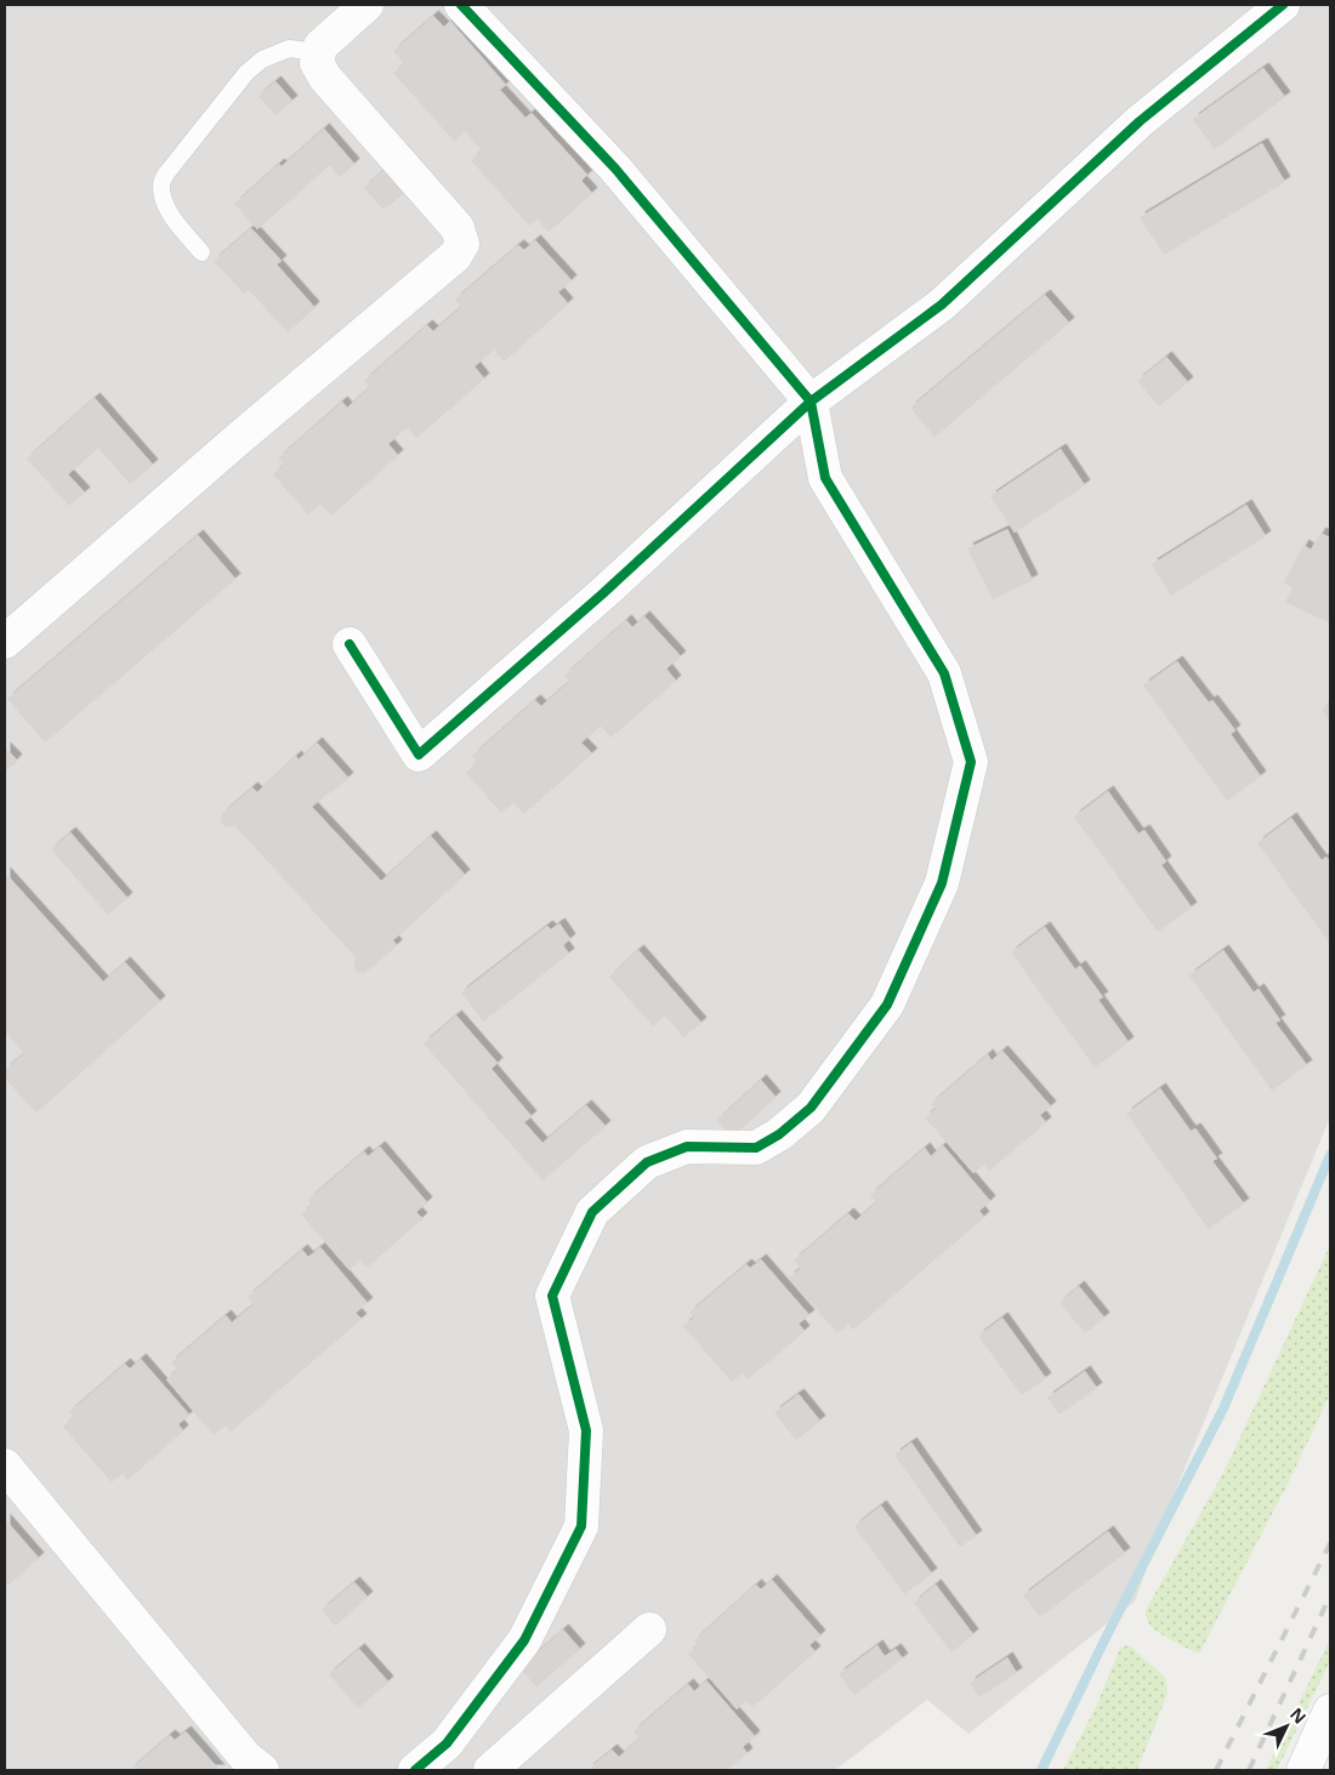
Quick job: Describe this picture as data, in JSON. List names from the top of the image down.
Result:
{
  "north": "top right"
}
